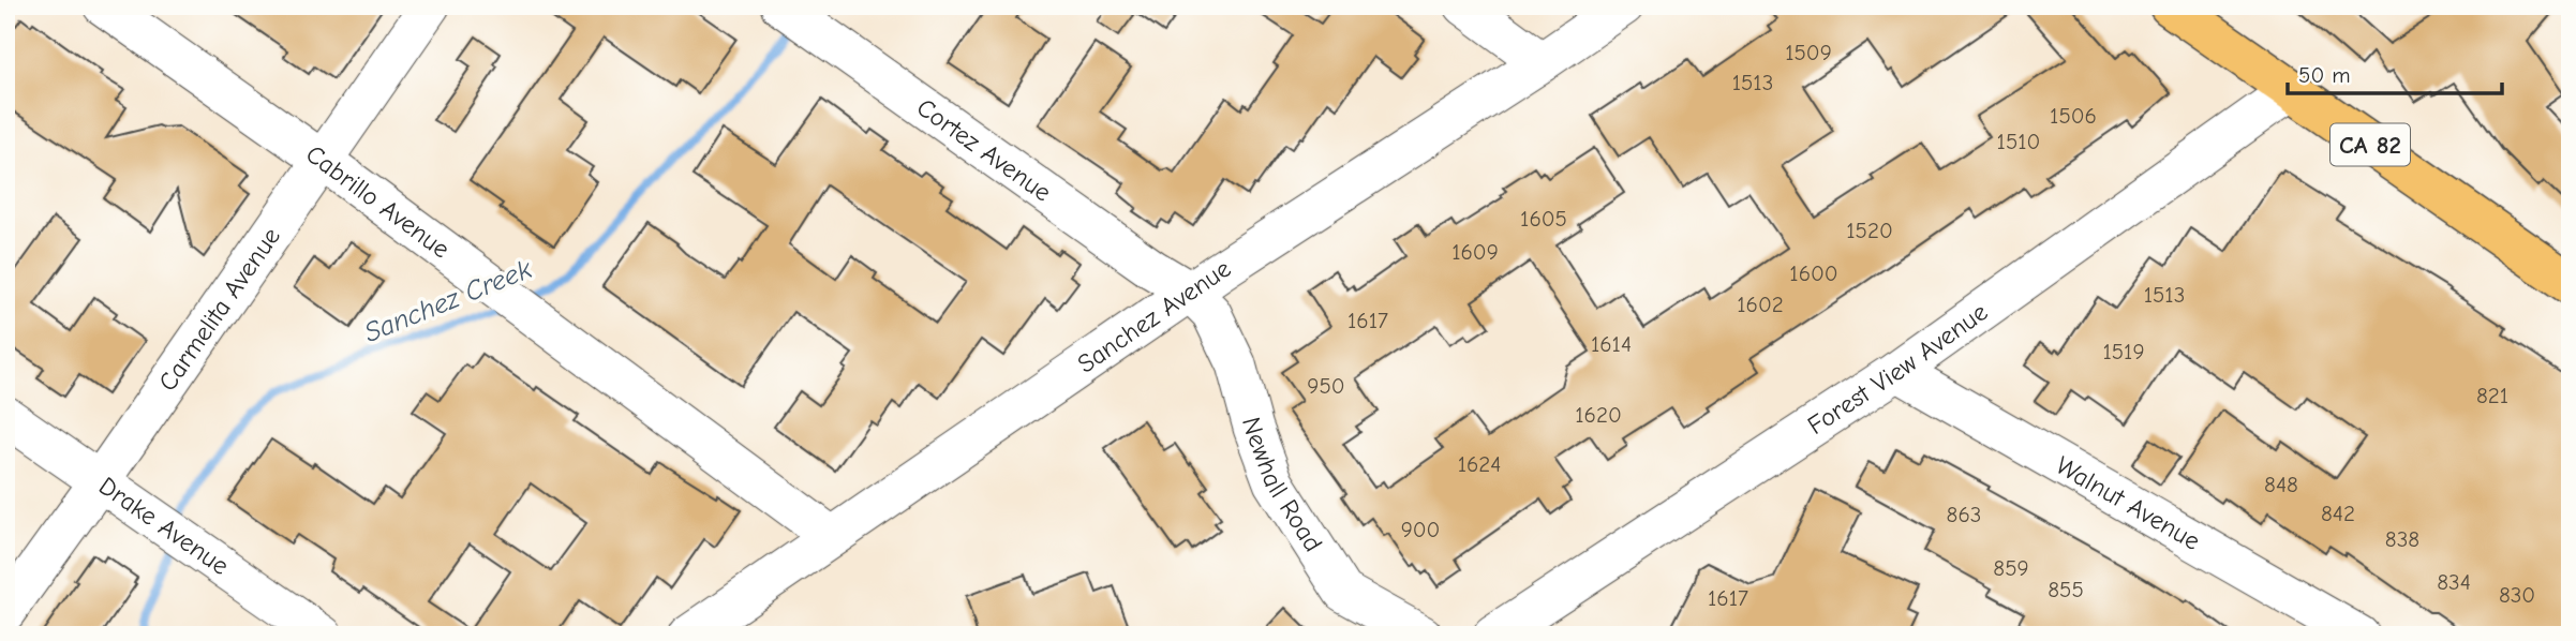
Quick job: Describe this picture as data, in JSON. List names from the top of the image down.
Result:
{
  "streets": {
    "main road": ["CA 82"],
    "street": [
      "Cortez Avenue",
      "Cabrillo Avenue",
      "Carmelita Avenue",
      "Sanchez Avenue",
      "Forest View Avenue",
      "Newhall Road",
      "Walnut Avenue",
      "Drake Avenue"
    ]
  },
  "crossings": [
    ["CA 82", "Forest View Avenue"],
    ["Cortez Avenue", "Sanchez Avenue"],
    ["Cortez Avenue", "Newhall Road"],
    ["Cabrillo Avenue", "Carmelita Avenue"],
    ["Cabrillo Avenue", "Sanchez Avenue"],
    ["Carmelita Avenue", "Drake Avenue"],
    ["Sanchez Avenue", "Newhall Road"],
    ["Forest View Avenue", "Walnut Avenue"]
  ],
  "water": ["Sanchez Creek"],
  "house_numbers": [
    "1509",
    "1513",
    "1506",
    "1510",
    "1605",
    "1520",
    "1609",
    "1600",
    "1513",
    "1602",
    "1617",
    "1614",
    "1519",
    "950",
    "821",
    "1620",
    "1624",
    "848",
    "842",
    "863",
    "900",
    "838",
    "859",
    "834",
    "855",
    "830",
    "1617"
  ],
  "scale_bar": "50 m"
}
